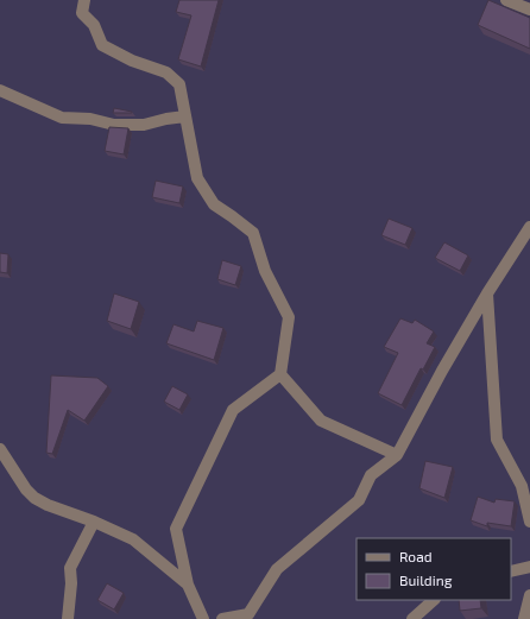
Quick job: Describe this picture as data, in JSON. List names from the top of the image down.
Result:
{
  "legend": ["Road", "Building"]
}
